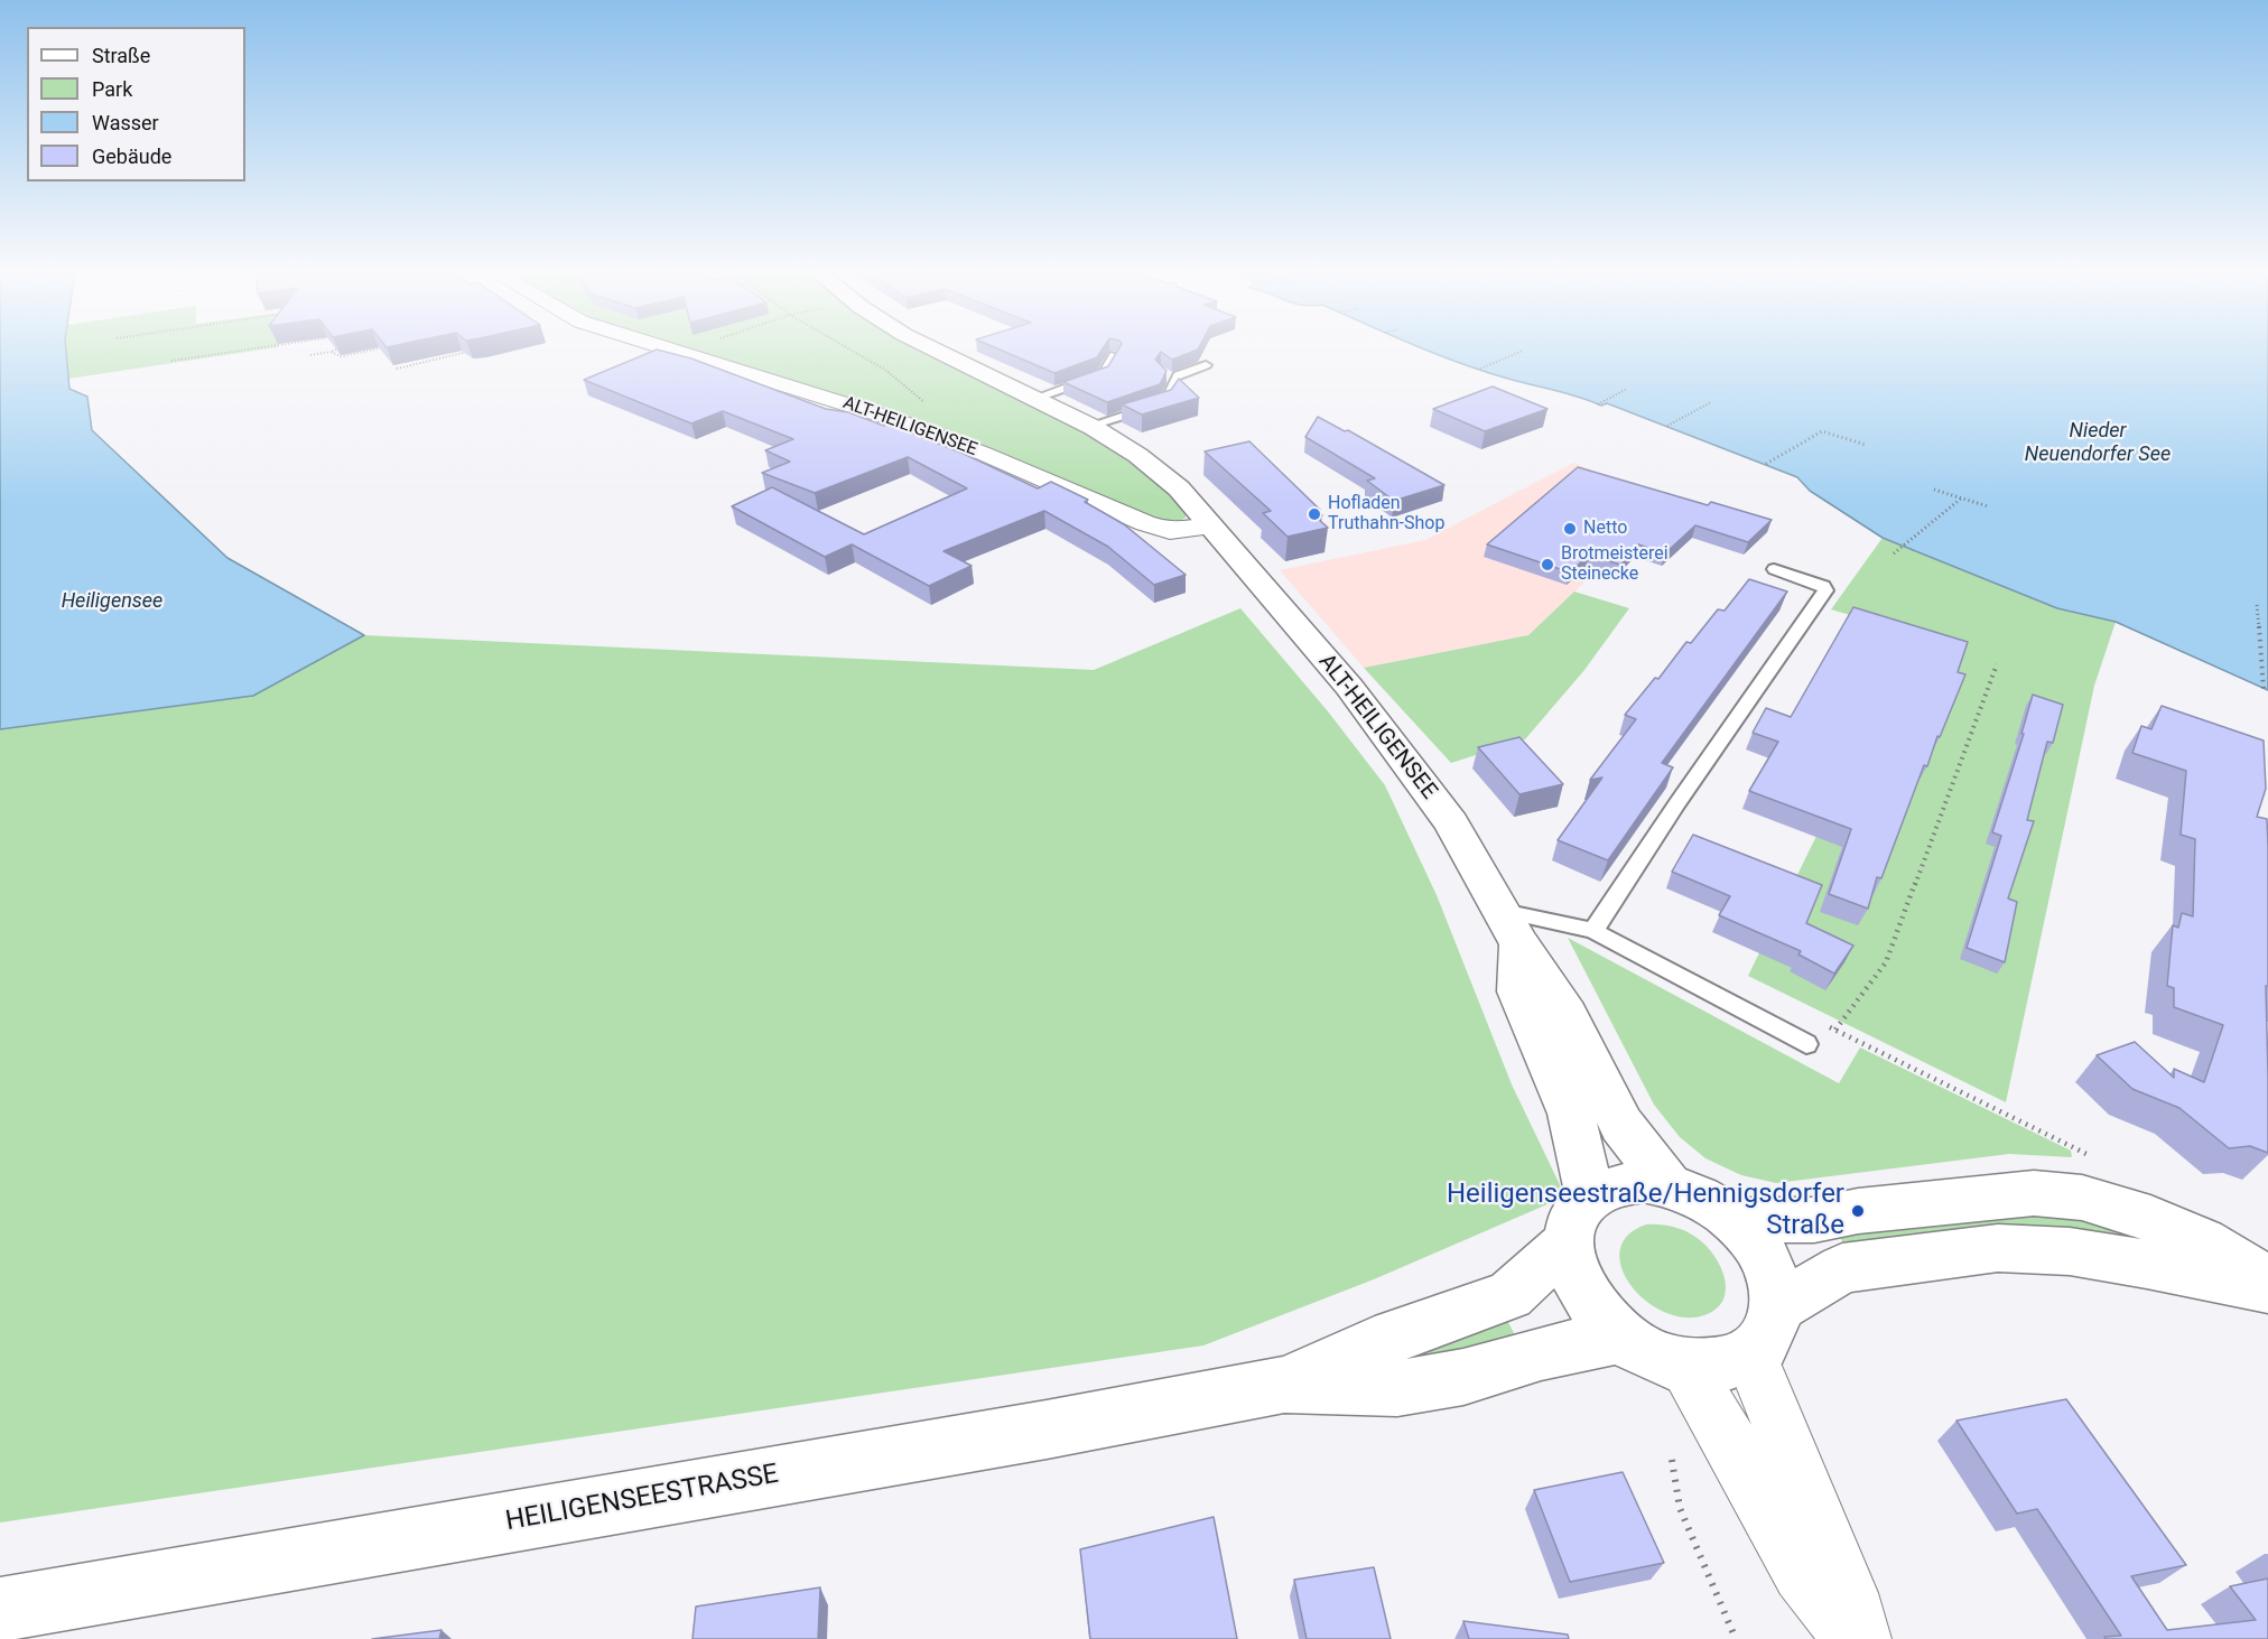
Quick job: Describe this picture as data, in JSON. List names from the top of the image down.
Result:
{
  "streets": {
    "main road": ["ALT-HEILIGENSEE", "HEILIGENSEESTRASSE"]
  },
  "crossings": [
    ["ALT-HEILIGENSEE", "HEILIGENSEESTRASSE"]
  ],
  "water": ["Nieder Neuendorfer See", "Heiligensee"],
  "places": [
    "Hofladen Truthahn-Shop",
    "Netto",
    "Brotmeisterei Steinecke",
    "Heiligenseestraße/Hennigsdorfer Straße"
  ],
  "legend": [
    "Straße",
    "Park",
    "Wasser",
    "Gebäude"
  ]
}
